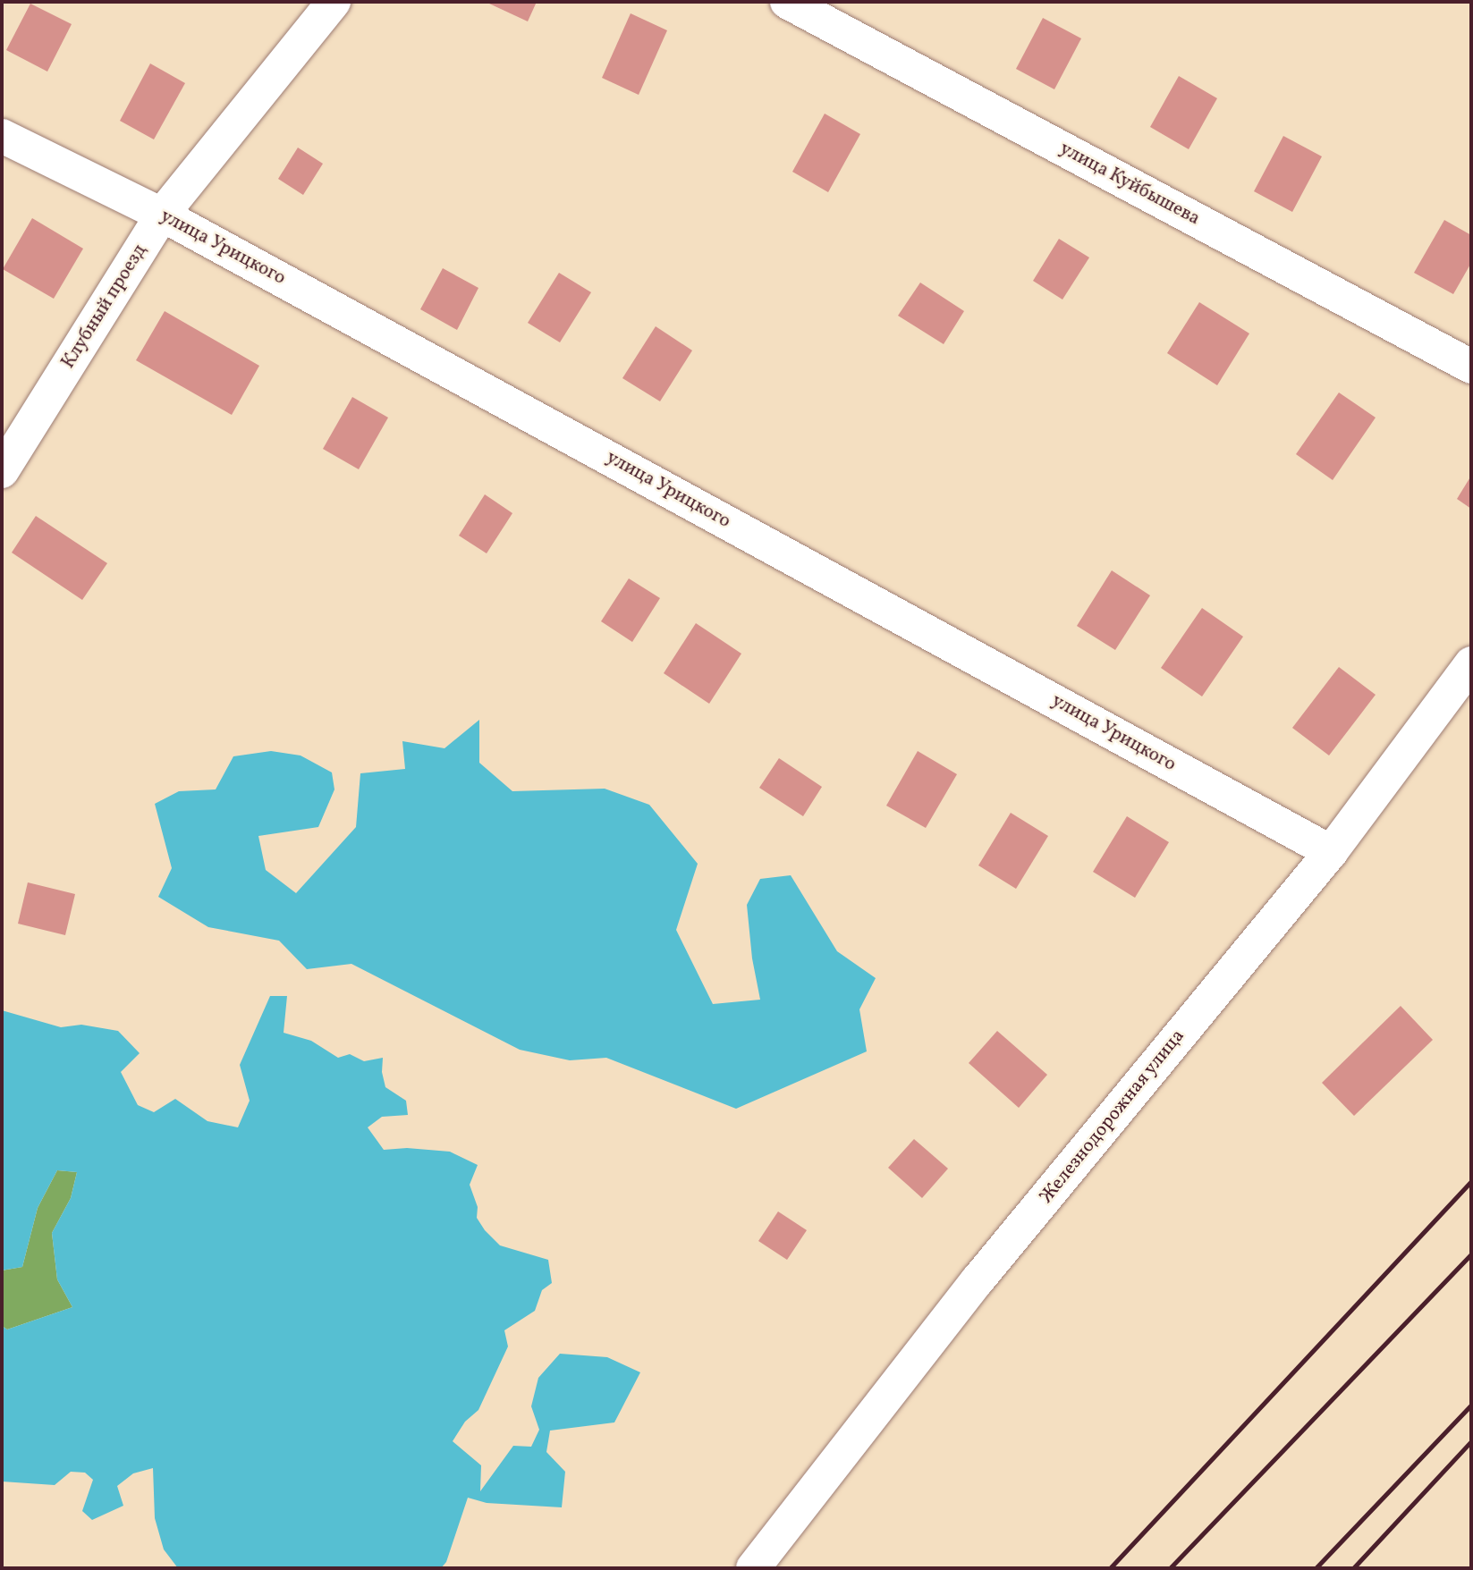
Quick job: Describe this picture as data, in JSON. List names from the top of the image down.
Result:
{
  "streets": {
    "street": [
      "улица Куйбышева",
      "улица Урицкого",
      "Клубный проезд",
      "Железнодорожная улица"
    ]
  },
  "crossings": [
    ["улица Урицкого", "Клубный проезд"],
    ["улица Урицкого", "Железнодорожная улица"]
  ]
}
